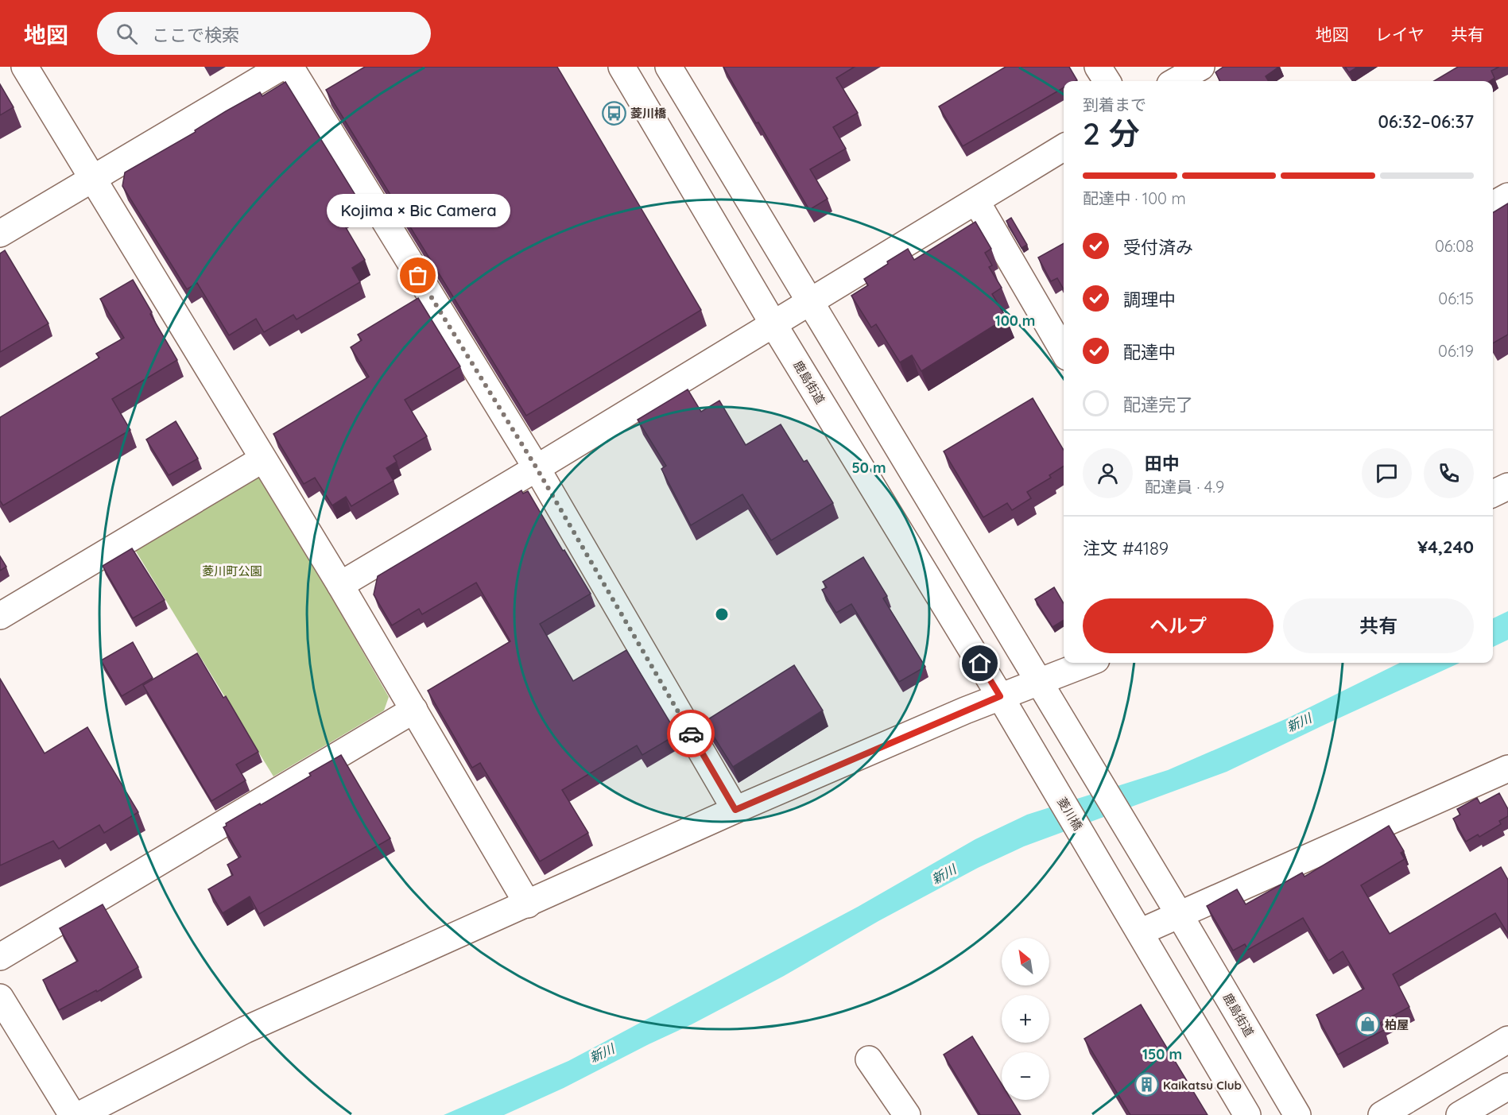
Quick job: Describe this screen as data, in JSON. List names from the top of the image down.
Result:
{
  "streets": {
    "street": ["鹿島街道", "菱川橋"]
  },
  "crossings": [
    ["鹿島街道", "菱川橋"]
  ],
  "water": ["新川"],
  "parks": ["菱川町公園"],
  "places": {
    "bus stop": ["菱川橋"],
    "other": ["Kojima × Bic Camera"],
    "shop": ["柏屋"],
    "building": ["Kaikatsu Club"]
  },
  "north": "top left",
  "page": {
    "header": "地図",
    "search": "ここで検索",
    "nav": ["地図", "レイヤ", "共有"],
    "heading": ["2 分", "到着まで", "06:32–06:37"],
    "panel": [
      "田中",
      "配達員 · 4.9",
      "注文 #4189",
      "¥4,240"
    ],
    "bar": "配達中 · 100 m",
    "bubble": "Kojima × Bic Camera",
    "list": [
      ["受付済み", "06:08"],
      ["調理中", "06:15"],
      ["配達中", "06:19"],
      "配達完了"
    ],
    "buttons": ["ヘルプ", "共有"],
    "map_buttons": ["+", "−"]
  },
  "rings": ["100 m", "50 m", "150 m"]
}
